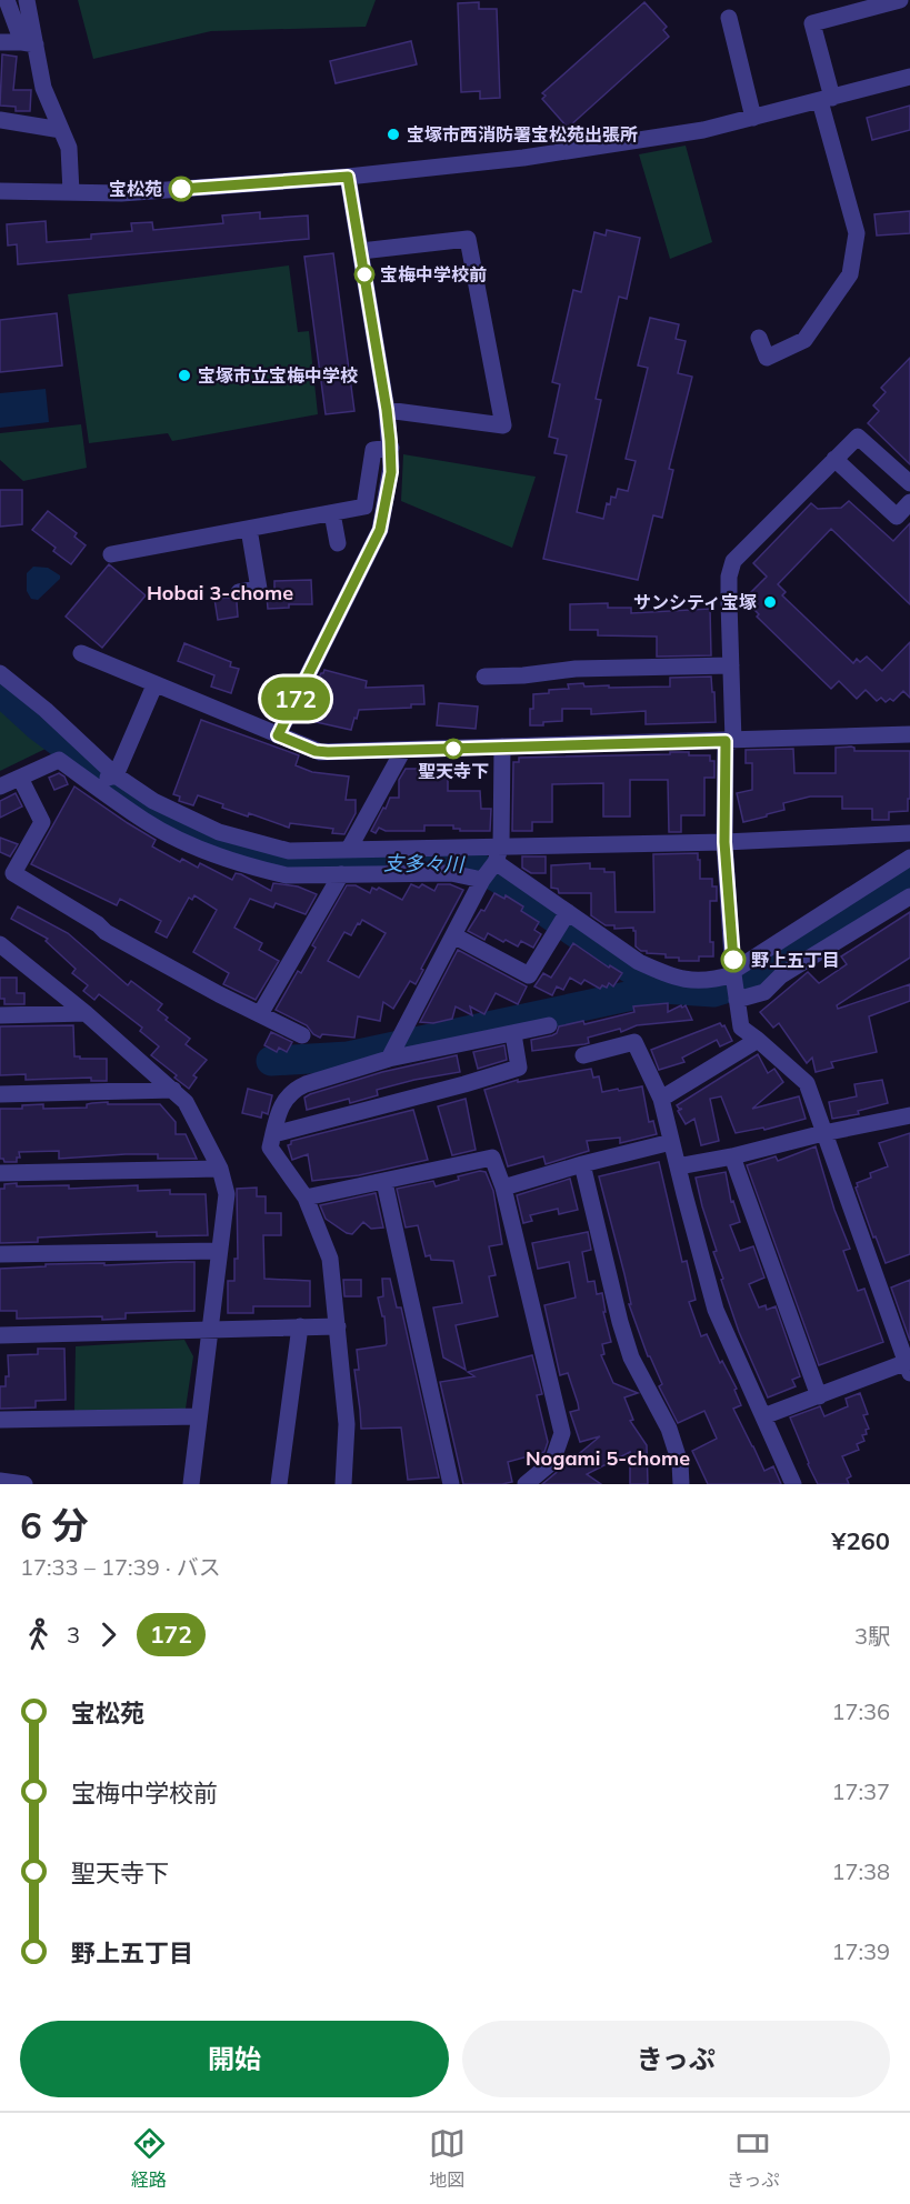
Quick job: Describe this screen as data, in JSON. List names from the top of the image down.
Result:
{
  "districts": ["Hobai 3-chome", "Nogami 5-chome"],
  "water": ["支多々川"],
  "places": [
    "宝塚市西消防署宝松苑出張所",
    "宝松苑",
    "宝梅中学校前",
    "宝塚市立宝梅中学校",
    "サンシティ宝塚",
    "聖天寺下",
    "野上五丁目"
  ],
  "lines": ["bus line 172"],
  "page": {
    "on_map": "172",
    "heading": ["6 分", "17:33 – 17:39 · バス", "¥260"],
    "legs": ["3", "172", "3駅"],
    "list": [
      {
        "name": "宝松苑",
        "value": "17:36"
      },
      {
        "name": "宝梅中学校前",
        "value": "17:37"
      },
      {
        "name": "聖天寺下",
        "value": "17:38"
      },
      {
        "name": "野上五丁目",
        "value": "17:39"
      }
    ],
    "buttons": ["開始", "きっぷ"],
    "tabs": ["経路", "地図", "きっぷ"]
  }
}
